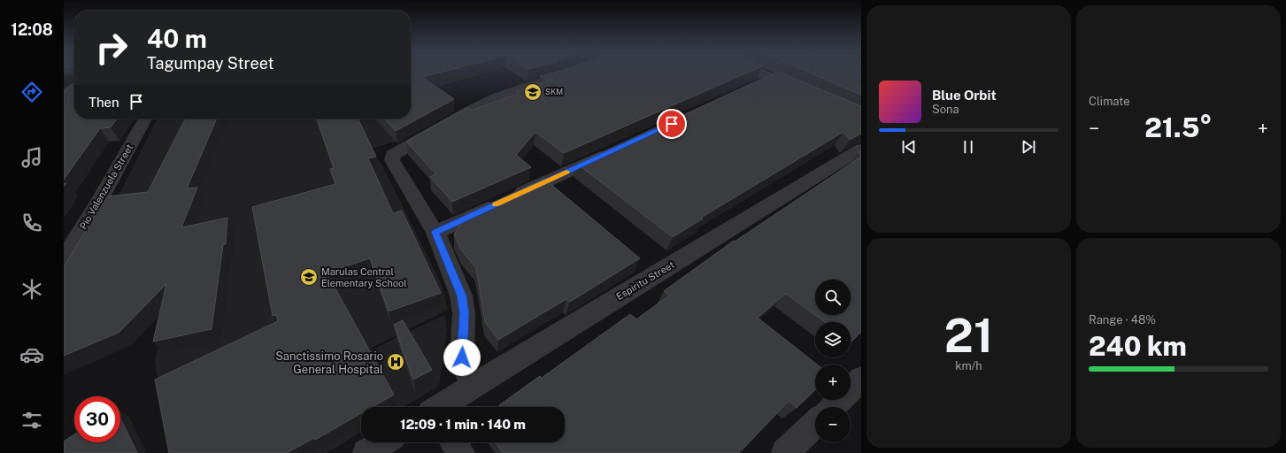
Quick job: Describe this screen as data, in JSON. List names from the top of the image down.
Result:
{
  "streets": {
    "street": ["Pio Valenzuela Street", "Espiritu Street"]
  },
  "places": {
    "school or university": ["SKM", "Marulas Central Elementary School"],
    "hospital": ["Sanctissimo Rosario General Hospital"]
  },
  "page": {
    "tabs": "12:08",
    "tile": [
      "Climate",
      ["21", "km/h"],
      ["Range · 48%", "240 km"]
    ],
    "turn": ["40 m", "Tagumpay Street"],
    "song": ["Blue Orbit", "Sona"],
    "then": "Then",
    "heat": ["−", "21.5°", "+"],
    "map_buttons": ["+", "−"],
    "limit": "30",
    "trip": "12:09 · 1 min · 140 m"
  }
}
